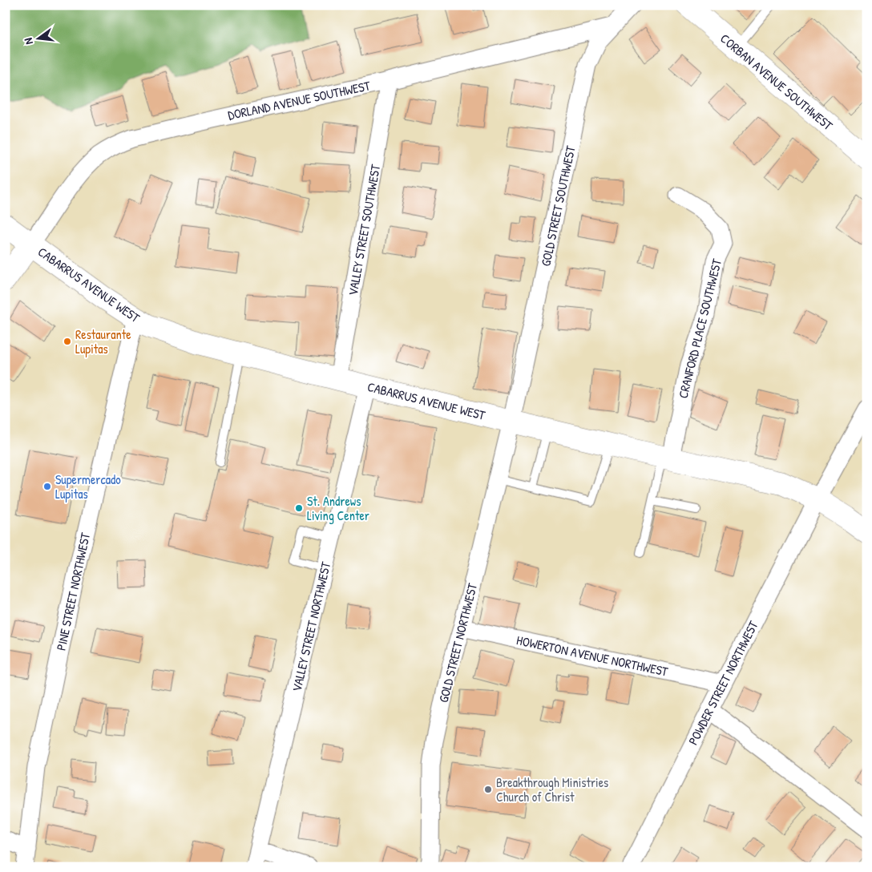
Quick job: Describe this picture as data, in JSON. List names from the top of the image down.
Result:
{
  "streets": {
    "main road": ["CORBAN AVENUE SOUTHWEST", "CABARRUS AVENUE WEST"],
    "street": [
      "DORLAND AVENUE SOUTHWEST",
      "GOLD STREET SOUTHWEST",
      "VALLEY STREET SOUTHWEST",
      "CRANFORD PLACE SOUTHWEST",
      "PINE STREET NORTHWEST",
      "VALLEY STREET NORTHWEST",
      "GOLD STREET NORTHWEST",
      "HOWERTON AVENUE NORTHWEST",
      "POWDER STREET NORTHWEST"
    ]
  },
  "crossings": [
    ["DORLAND AVENUE SOUTHWEST", "GOLD STREET SOUTHWEST"],
    ["DORLAND AVENUE SOUTHWEST", "VALLEY STREET SOUTHWEST"],
    ["DORLAND AVENUE SOUTHWEST", "CABARRUS AVENUE WEST"],
    ["GOLD STREET SOUTHWEST", "CABARRUS AVENUE WEST"],
    ["GOLD STREET SOUTHWEST", "GOLD STREET NORTHWEST"],
    ["VALLEY STREET SOUTHWEST", "CABARRUS AVENUE WEST"],
    ["CABARRUS AVENUE WEST", "CRANFORD PLACE SOUTHWEST"],
    ["CABARRUS AVENUE WEST", "PINE STREET NORTHWEST"],
    ["CABARRUS AVENUE WEST", "VALLEY STREET NORTHWEST"],
    ["CABARRUS AVENUE WEST", "GOLD STREET NORTHWEST"],
    ["CABARRUS AVENUE WEST", "POWDER STREET NORTHWEST"],
    ["GOLD STREET NORTHWEST", "HOWERTON AVENUE NORTHWEST"],
    ["HOWERTON AVENUE NORTHWEST", "POWDER STREET NORTHWEST"]
  ],
  "places": [
    "Restaurante Lupitas",
    "Supermercado Lupitas",
    "St. Andrews Living Center",
    "Breakthrough Ministries Church of Christ"
  ],
  "north": "left"
}
